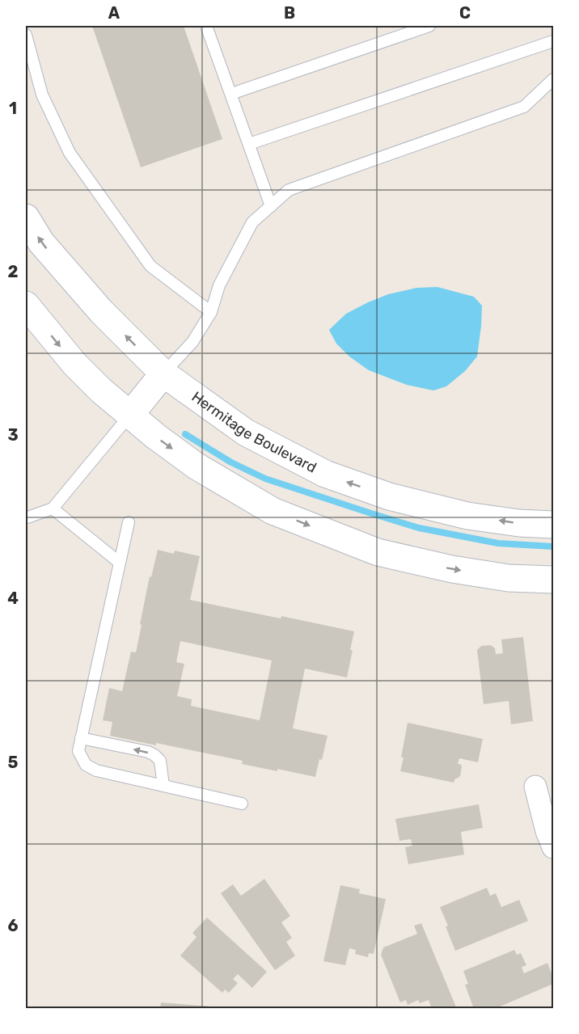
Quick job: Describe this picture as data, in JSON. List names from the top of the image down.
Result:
{
  "streets": {
    "street": ["Hermitage Boulevard"]
  },
  "grid": {
    "columns": ["A", "B", "C"],
    "rows": [
      "1",
      "2",
      "3",
      "4",
      "5",
      "6"
    ]
  }
}
